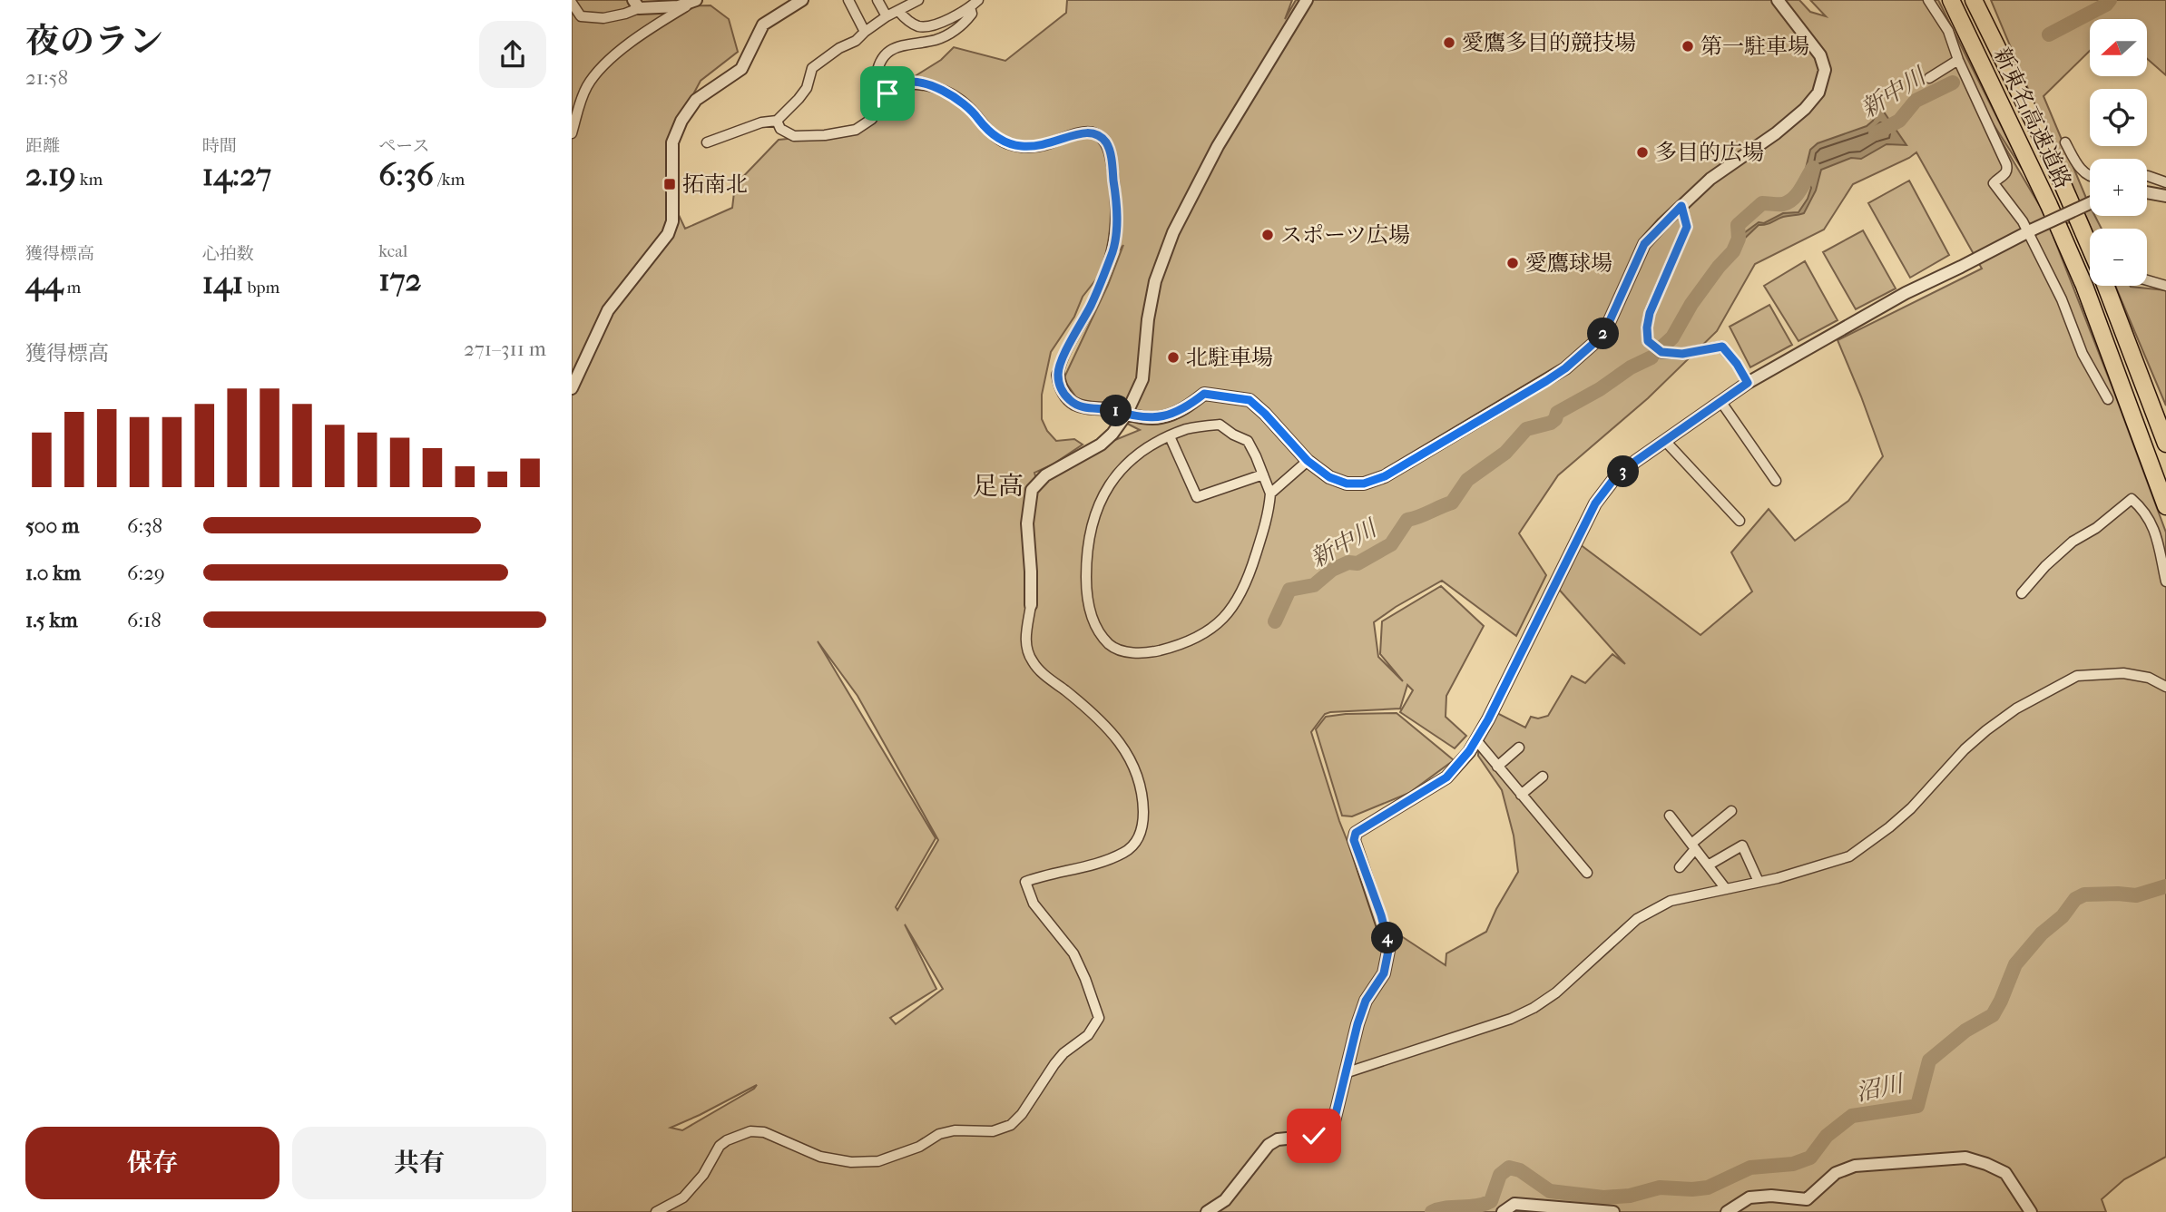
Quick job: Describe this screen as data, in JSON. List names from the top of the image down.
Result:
{
  "streets": {
    "highway": ["新東名高速道路"]
  },
  "districts": ["足高"],
  "water": ["新中川", "沼川"],
  "places": {
    "other": [
      "愛鷹多目的競技場",
      "第一駐車場",
      "多目的広場",
      "スポーツ広場",
      "愛鷹球場",
      "北駐車場"
    ],
    "transit": ["拓南北"]
  },
  "north": "left",
  "page": {
    "heading": ["夜のラン", "21:58"],
    "map_buttons": ["+", "−"],
    "stats": [
      ["距離", "2.19 km"],
      ["時間", "14:27"],
      ["ペース", "6:36 /km"],
      ["獲得標高", "44 m"],
      ["心拍数", "141 bpm"],
      ["kcal", "172"]
    ],
    "pins": [
      "2",
      "1",
      "3",
      "4"
    ],
    "chart": ["獲得標高", "271–311 m"],
    "list": [
      {
        "name": "500 m",
        "note": "6:38"
      },
      {
        "name": "1.0 km",
        "note": "6:29"
      },
      {
        "name": "1.5 km",
        "note": "6:18"
      }
    ],
    "buttons": ["保存", "共有"]
  }
}
